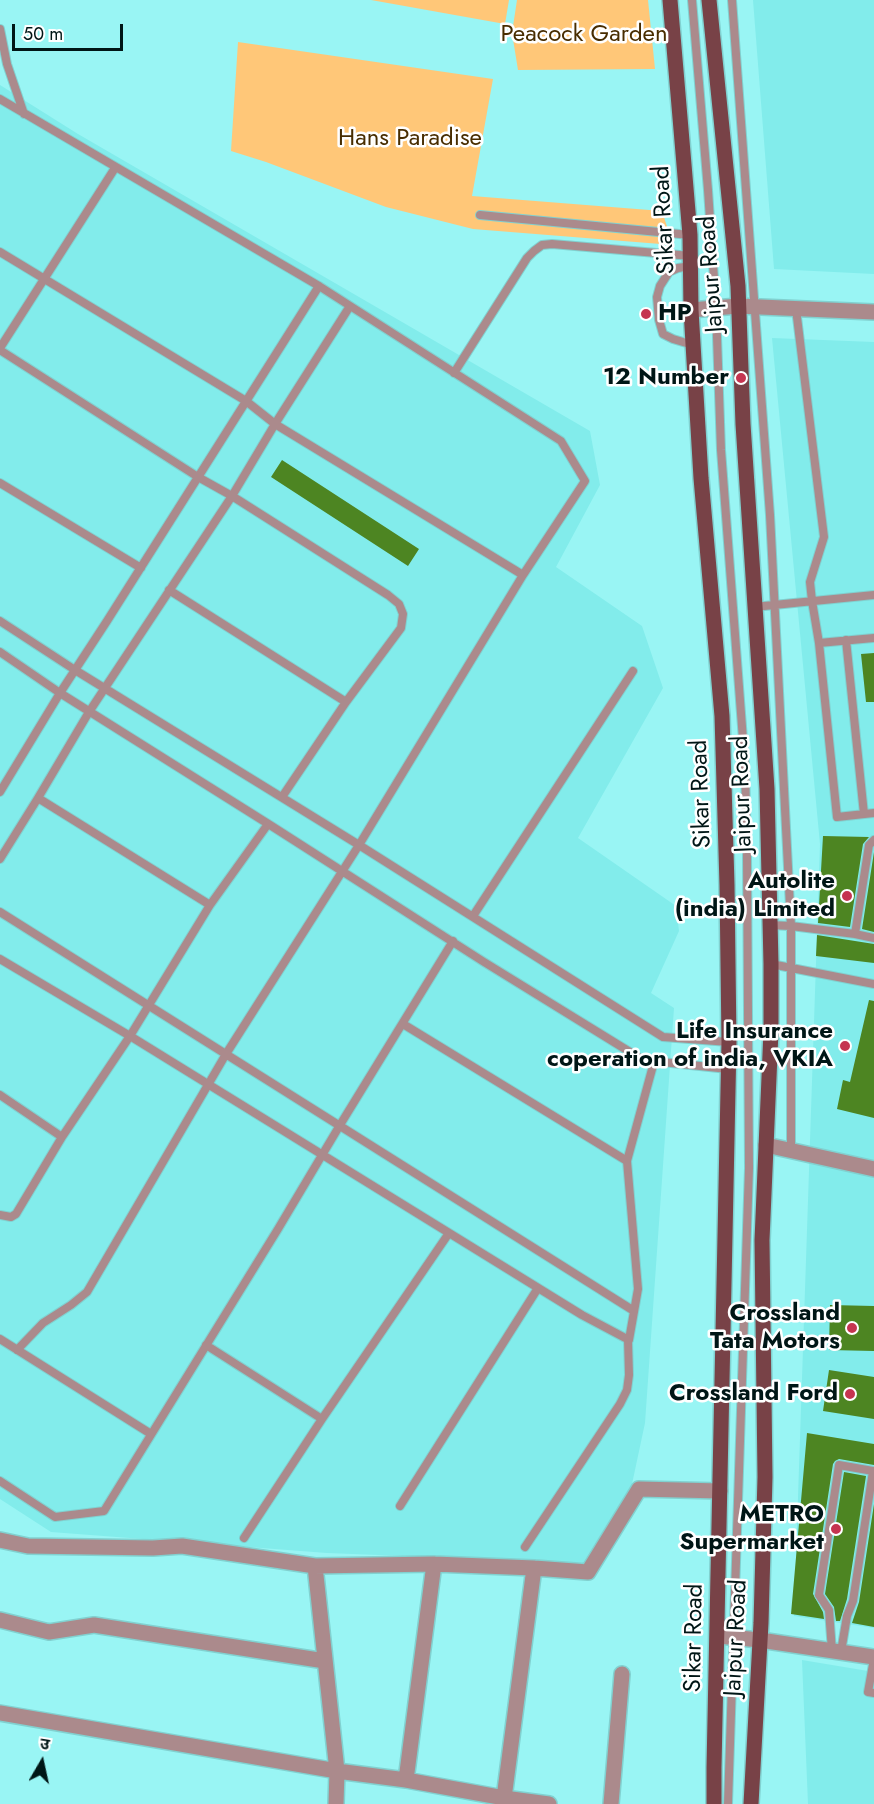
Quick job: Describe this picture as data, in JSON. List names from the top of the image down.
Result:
{
  "streets": {
    "main road": ["Sikar Road", "Jaipur Road"]
  },
  "parks": ["Peacock Garden", "Hans Paradise"],
  "places": [
    "HP",
    "12 Number",
    "Autolite (india) Limited",
    "Life Insurance coperation of india, VKIA",
    "Crossland Tata Motors",
    "Crossland Ford",
    "METRO Supermarket"
  ],
  "scale_bar": "50 m",
  "north": "top"
}
